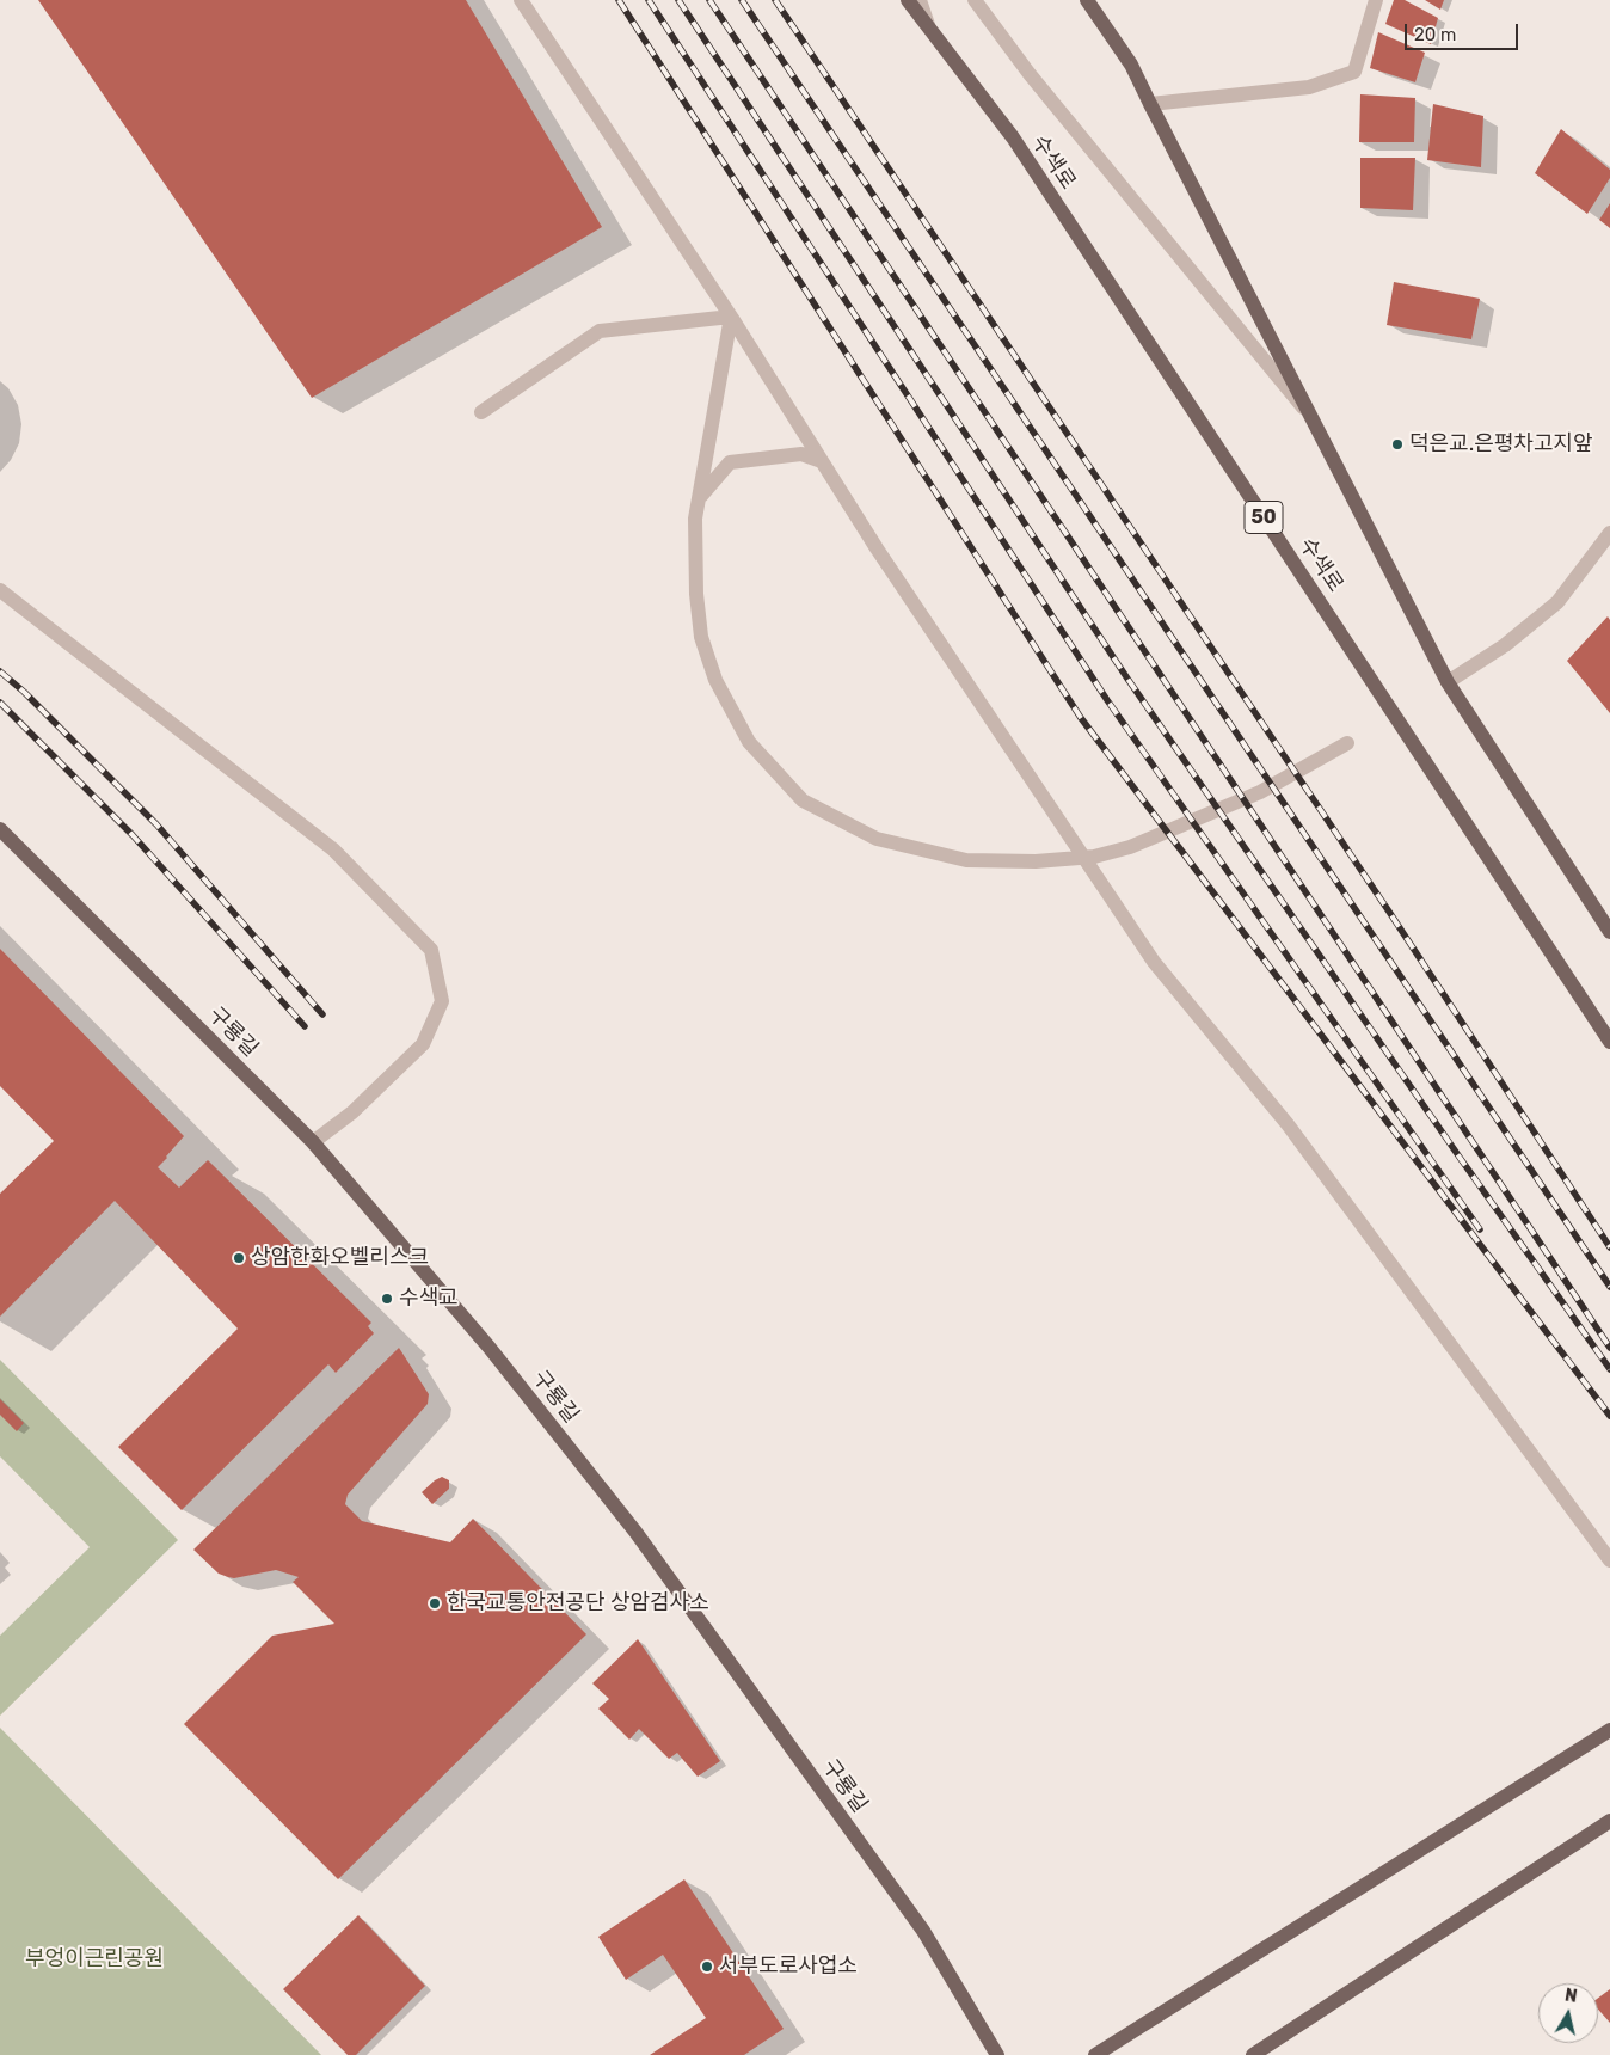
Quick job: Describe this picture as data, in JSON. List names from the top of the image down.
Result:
{
  "streets": {
    "main road": ["수색로", "50", "구룡길"]
  },
  "parks": ["부엉이근린공원"],
  "places": [
    "덕은교.은평차고지앞",
    "상암한화오벨리스크",
    "수색교",
    "한국교통안전공단 상암검사소",
    "서부도로사업소"
  ],
  "scale_bar": "20 m",
  "north": "top"
}
